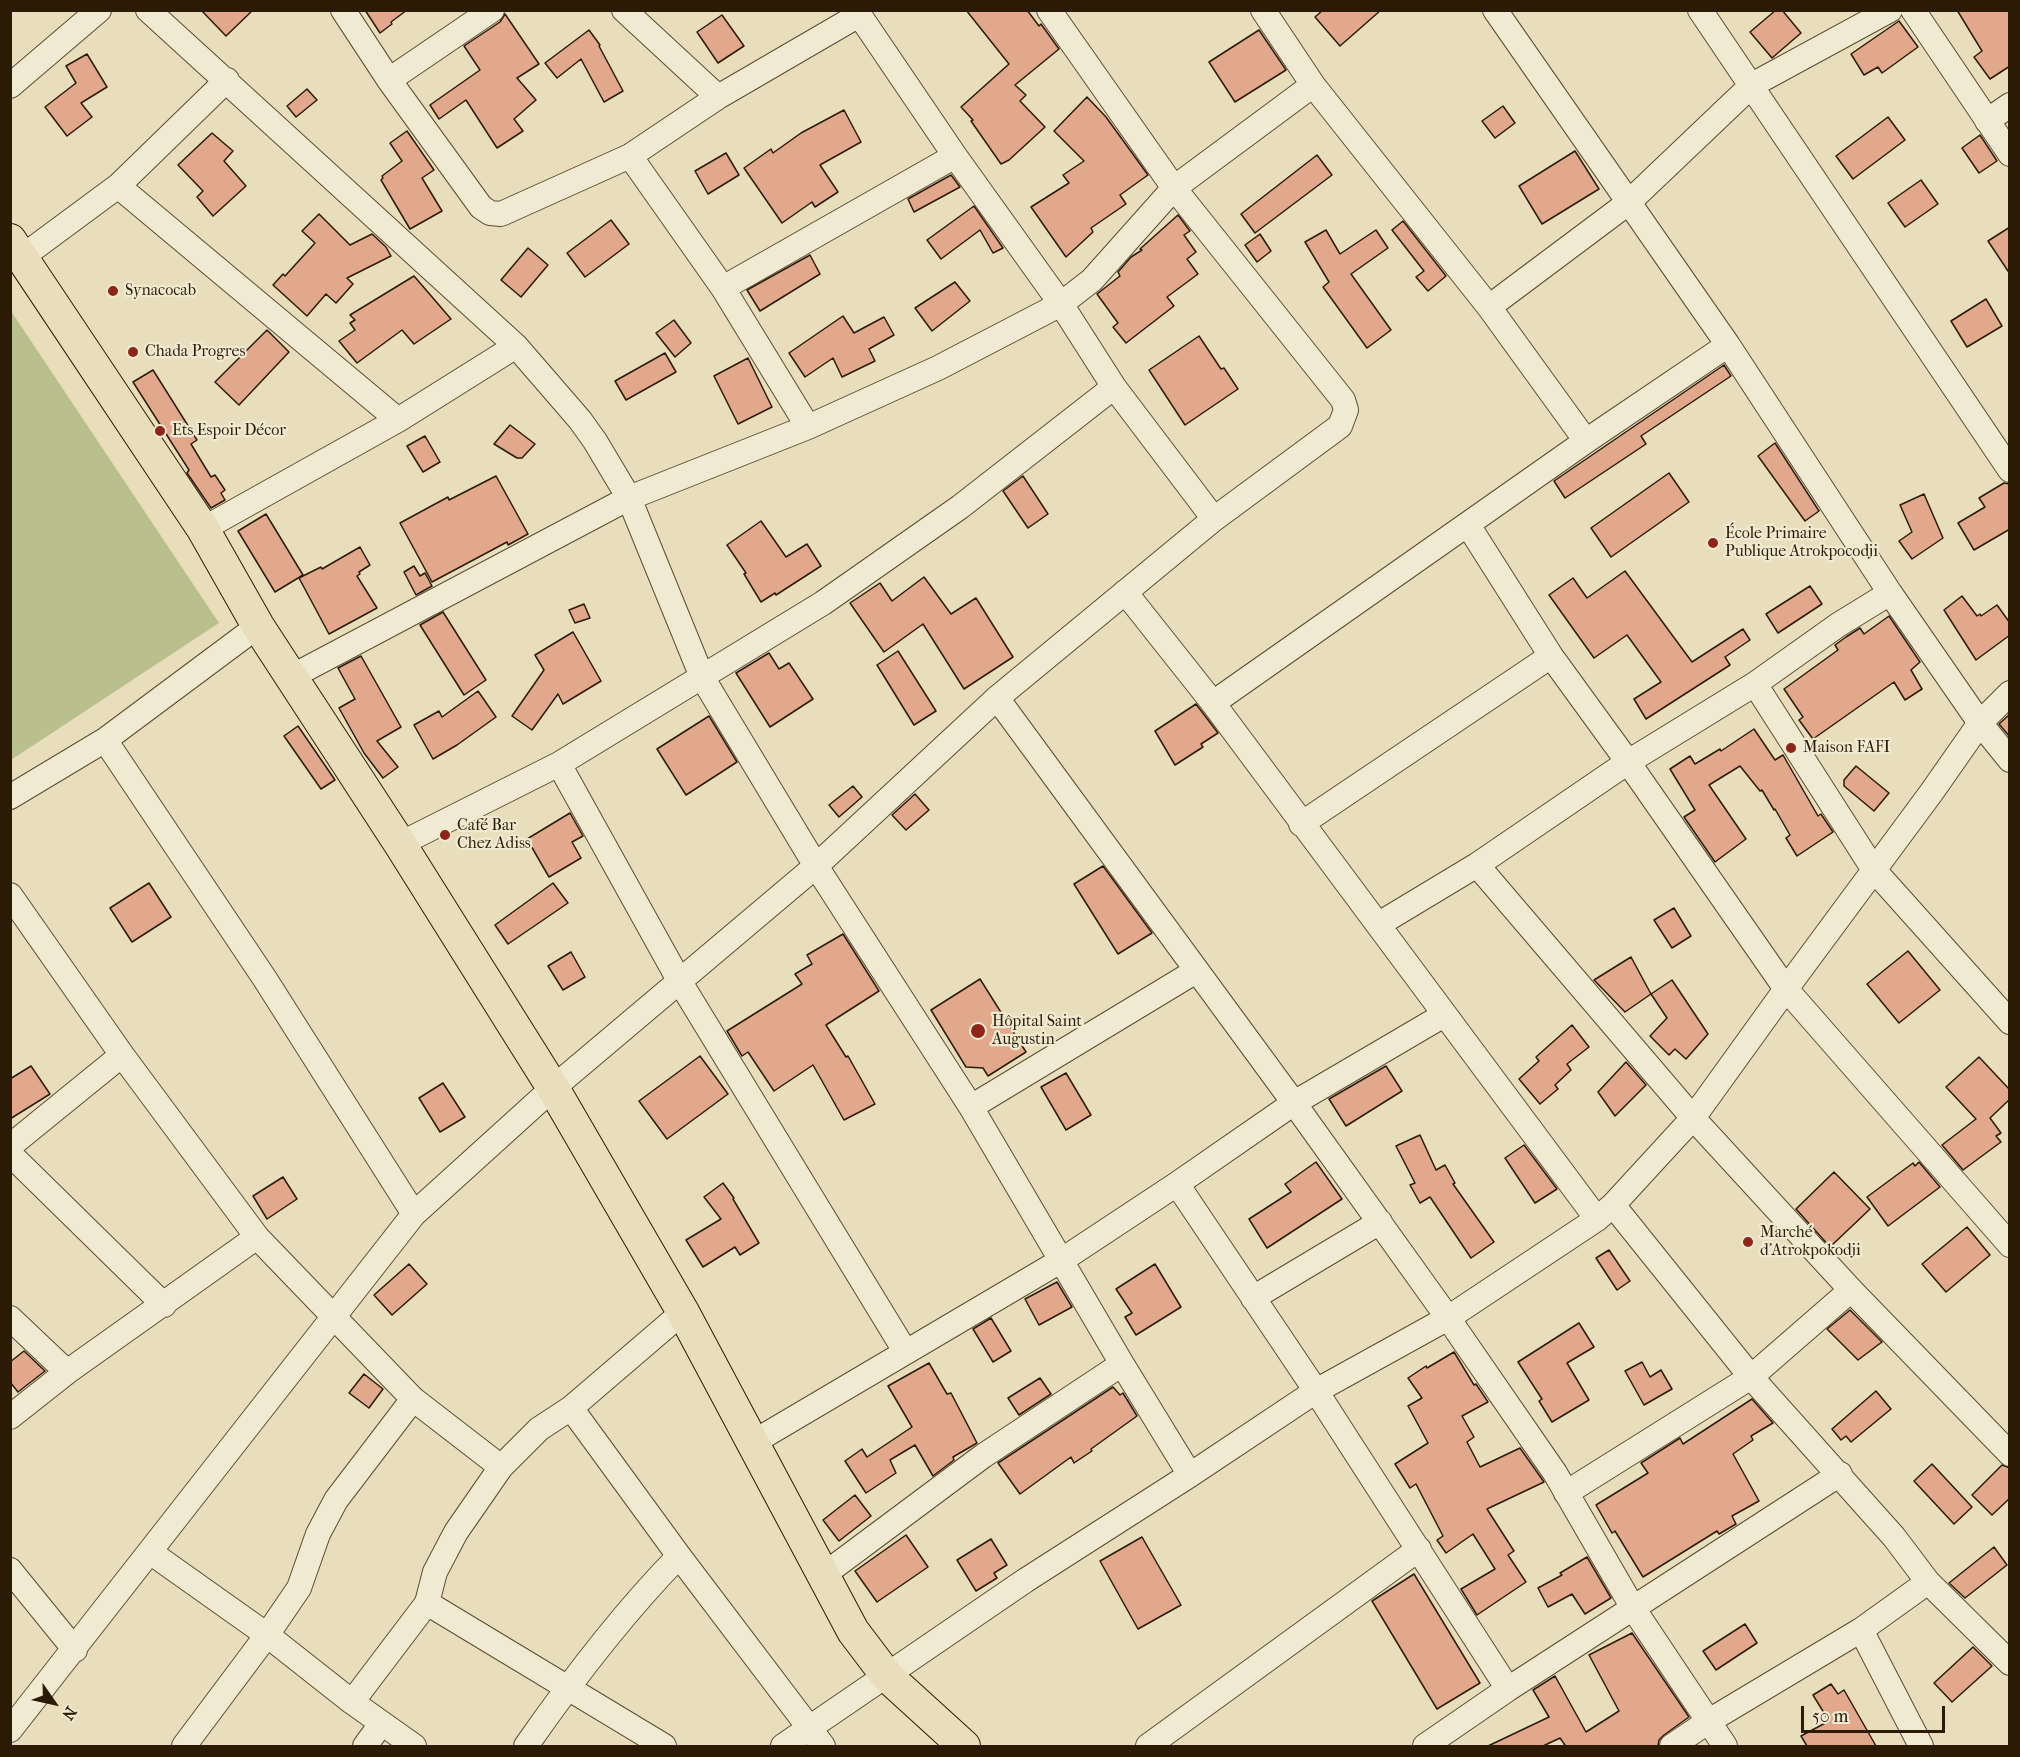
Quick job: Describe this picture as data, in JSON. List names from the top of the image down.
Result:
{
  "places": [
    "Synacocab",
    "Chada Progres",
    "Ets Espoir Décor",
    "École Primaire Publique Atrokpocodji",
    "Maison FAFI",
    "Café Bar Chez Adiss",
    "Hôpital Saint Augustin",
    "Marché d’Atrokpokodji"
  ],
  "scale_bar": "50 m",
  "north": "bottom right"
}
